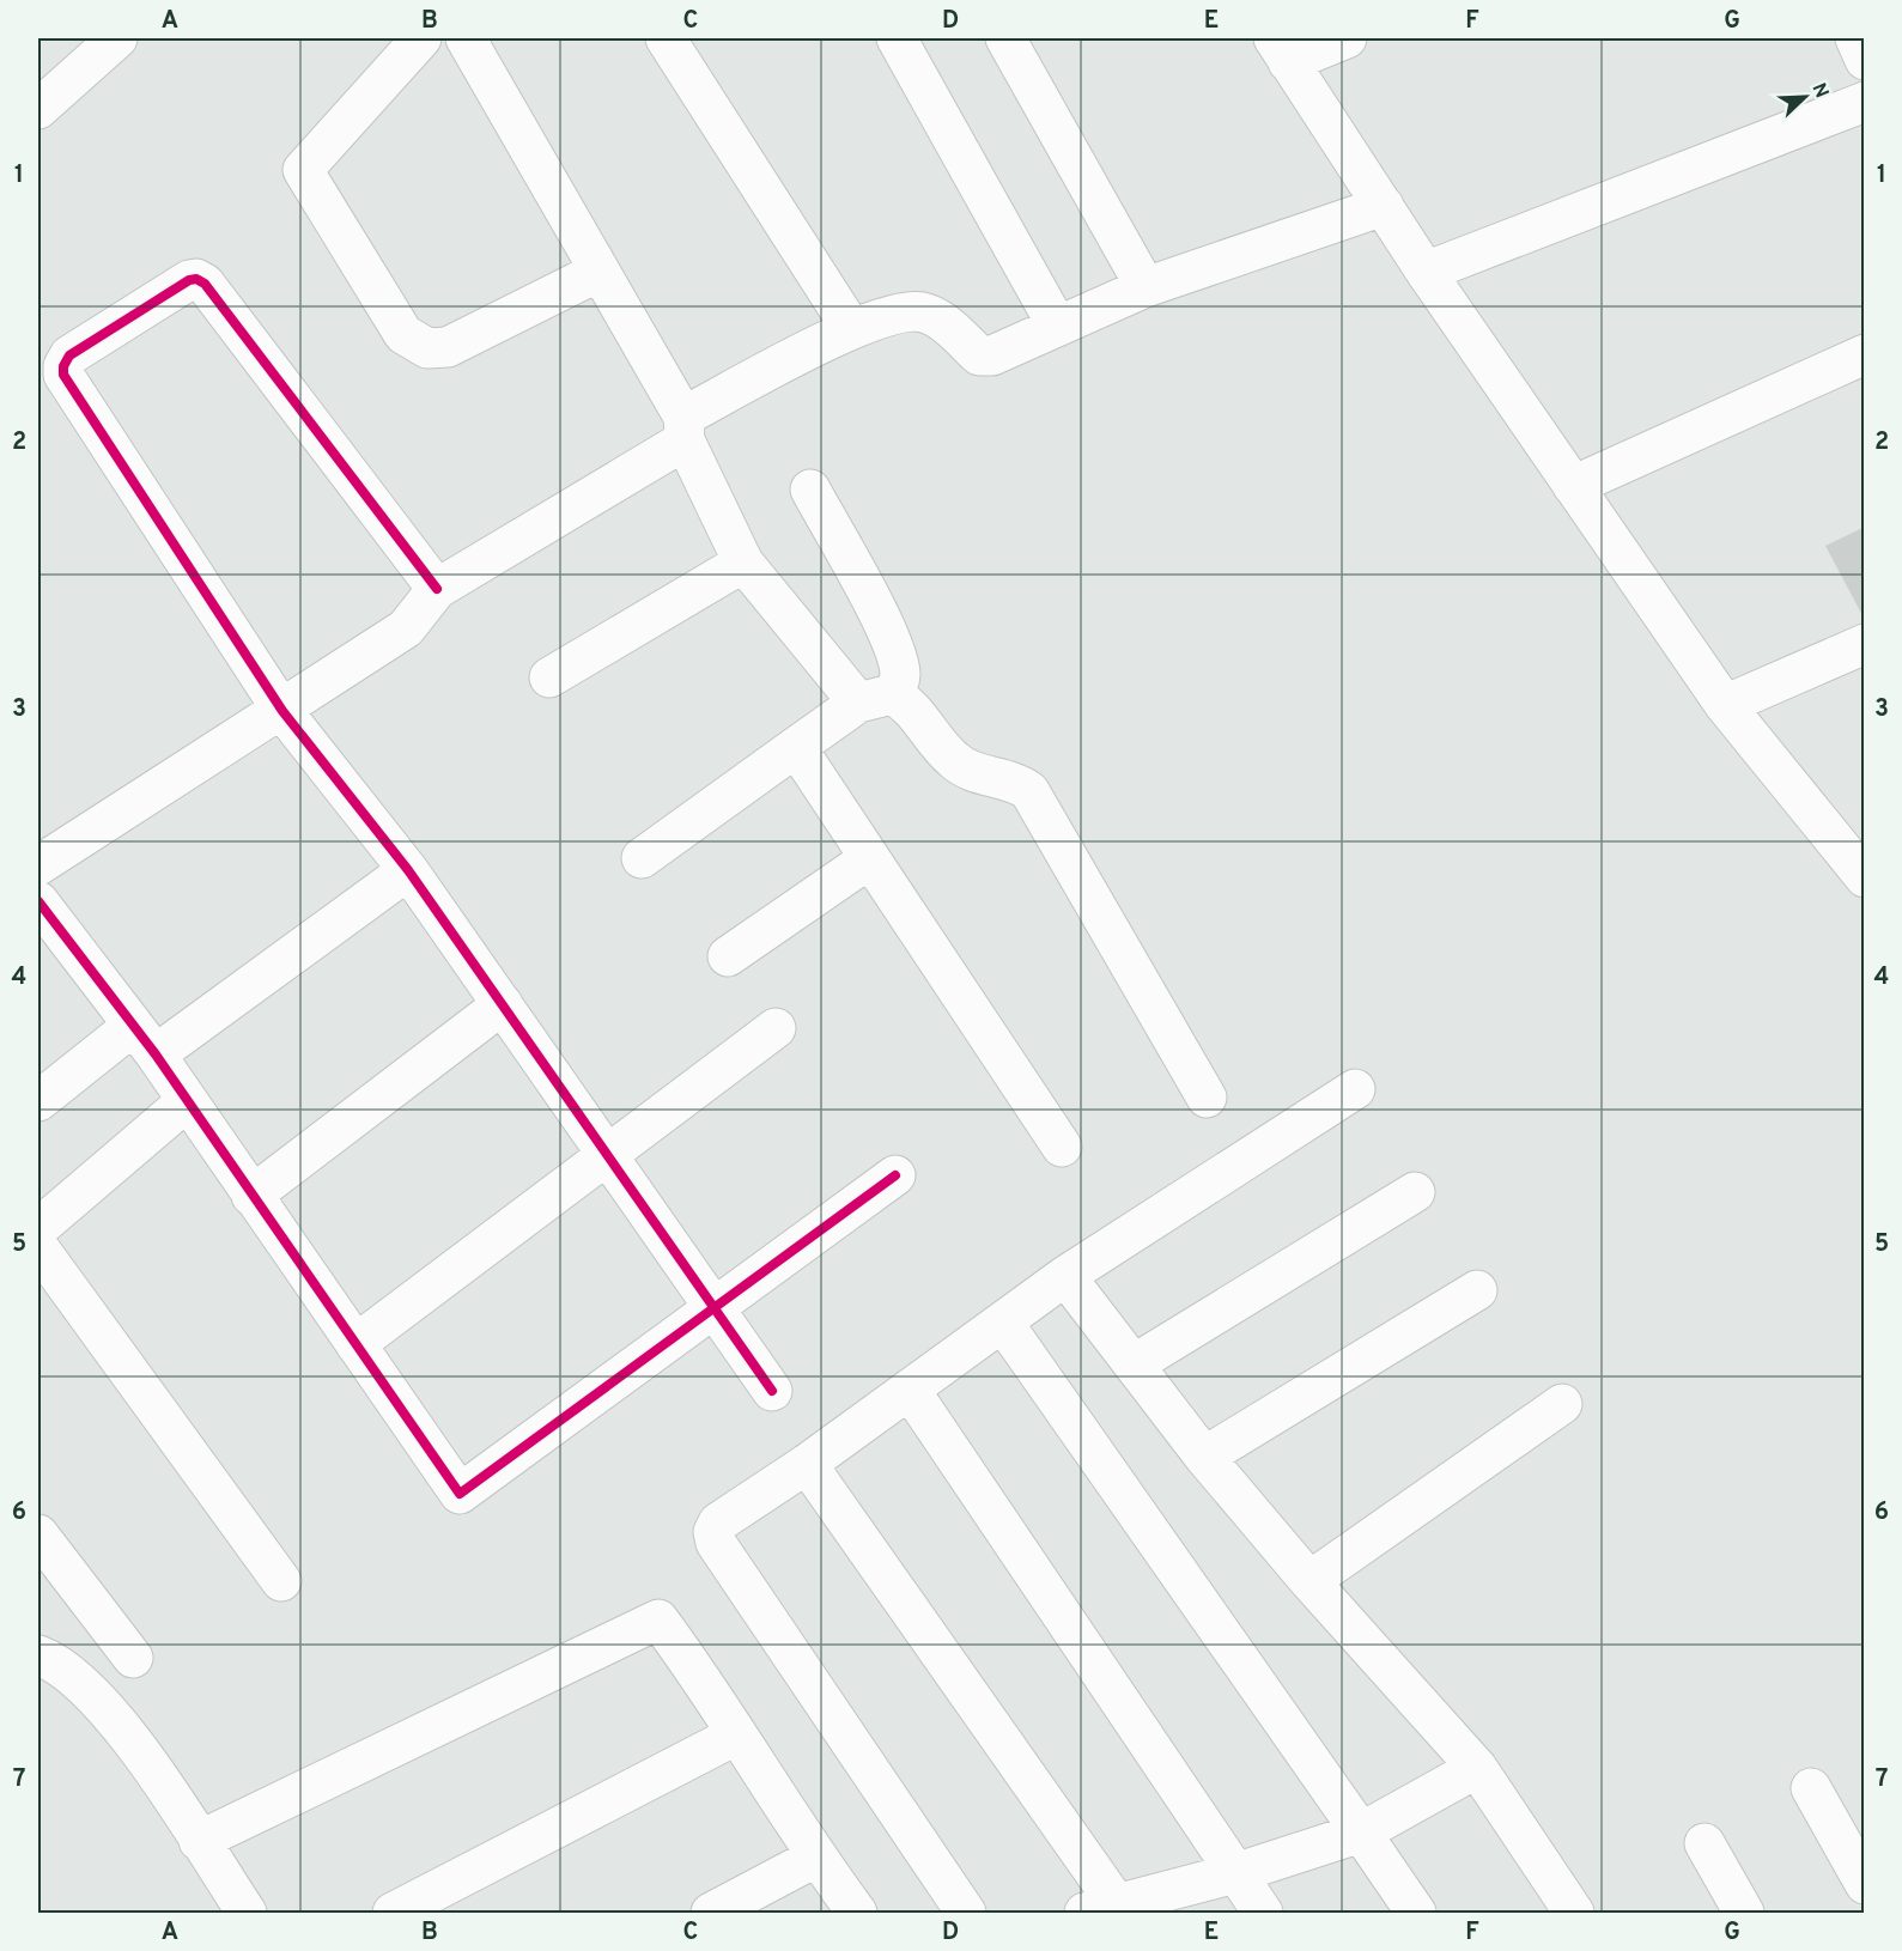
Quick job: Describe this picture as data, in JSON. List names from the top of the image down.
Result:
{
  "north": "top right",
  "grid": {
    "columns": [
      "A",
      "B",
      "C",
      "D",
      "E",
      "F",
      "G"
    ],
    "rows": [
      "1",
      "2",
      "3",
      "4",
      "5",
      "6",
      "7"
    ]
  }
}
